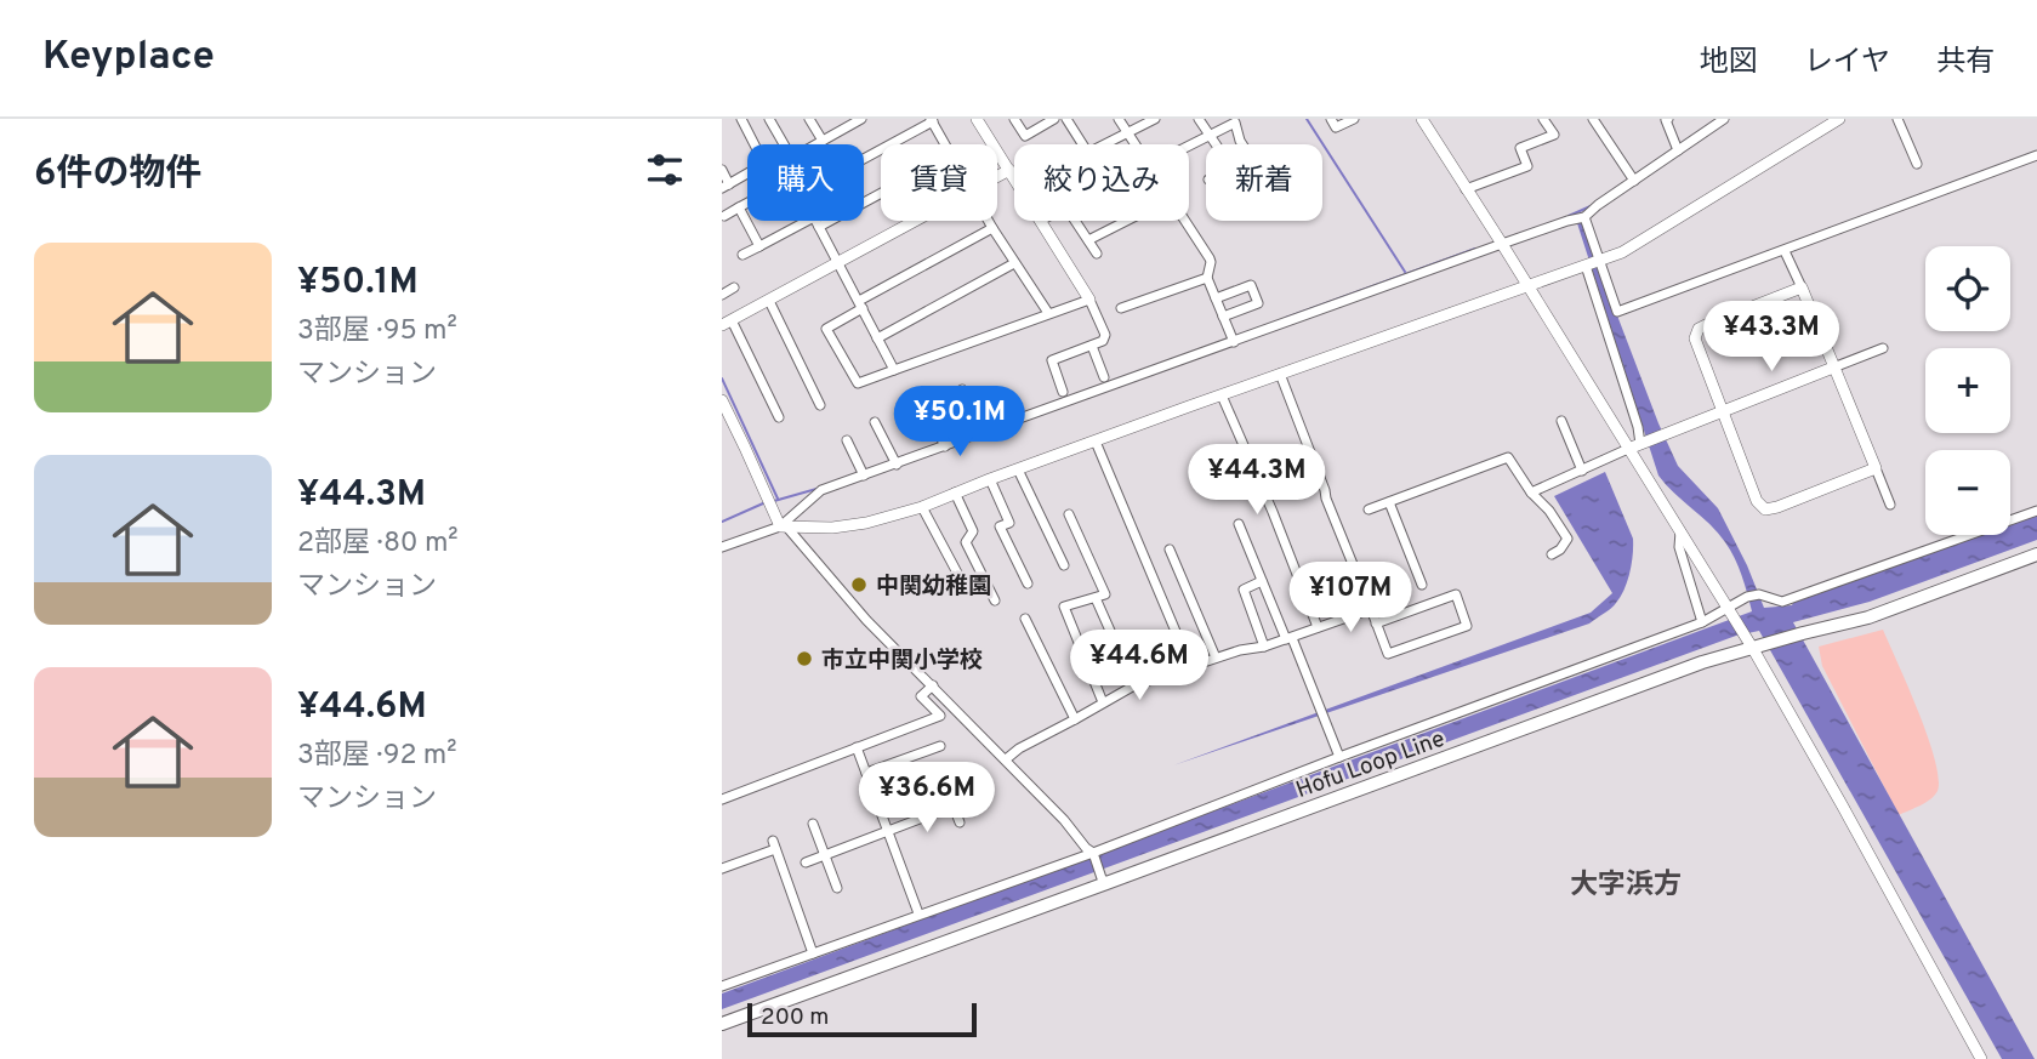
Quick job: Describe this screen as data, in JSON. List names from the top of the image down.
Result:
{
  "streets": {
    "main road": ["Hofu Loop Line"]
  },
  "districts": ["大字浜方"],
  "places": ["中関幼稚園", "市立中関小学校"],
  "scale_bar": "200 m",
  "page": {
    "header": "Keyplace",
    "nav": ["地図", "レイヤ", "共有"],
    "heading": "6件の物件",
    "chip": [
      "購入",
      "賃貸",
      "絞り込み",
      "新着"
    ],
    "list": [
      {
        "name": "¥50.1M",
        "note": "3部屋 · 95 m² · マンション"
      },
      {
        "name": "¥44.3M",
        "note": "2部屋 · 80 m² · マンション"
      },
      {
        "name": "¥44.6M",
        "note": "3部屋 · 92 m² · マンション"
      }
    ],
    "map_buttons": ["+", "−"],
    "price": [
      "¥43.3M",
      "¥50.1M",
      "¥44.3M",
      "¥107M",
      "¥44.6M",
      "¥36.6M"
    ],
    "scale": "200 m"
  }
}
